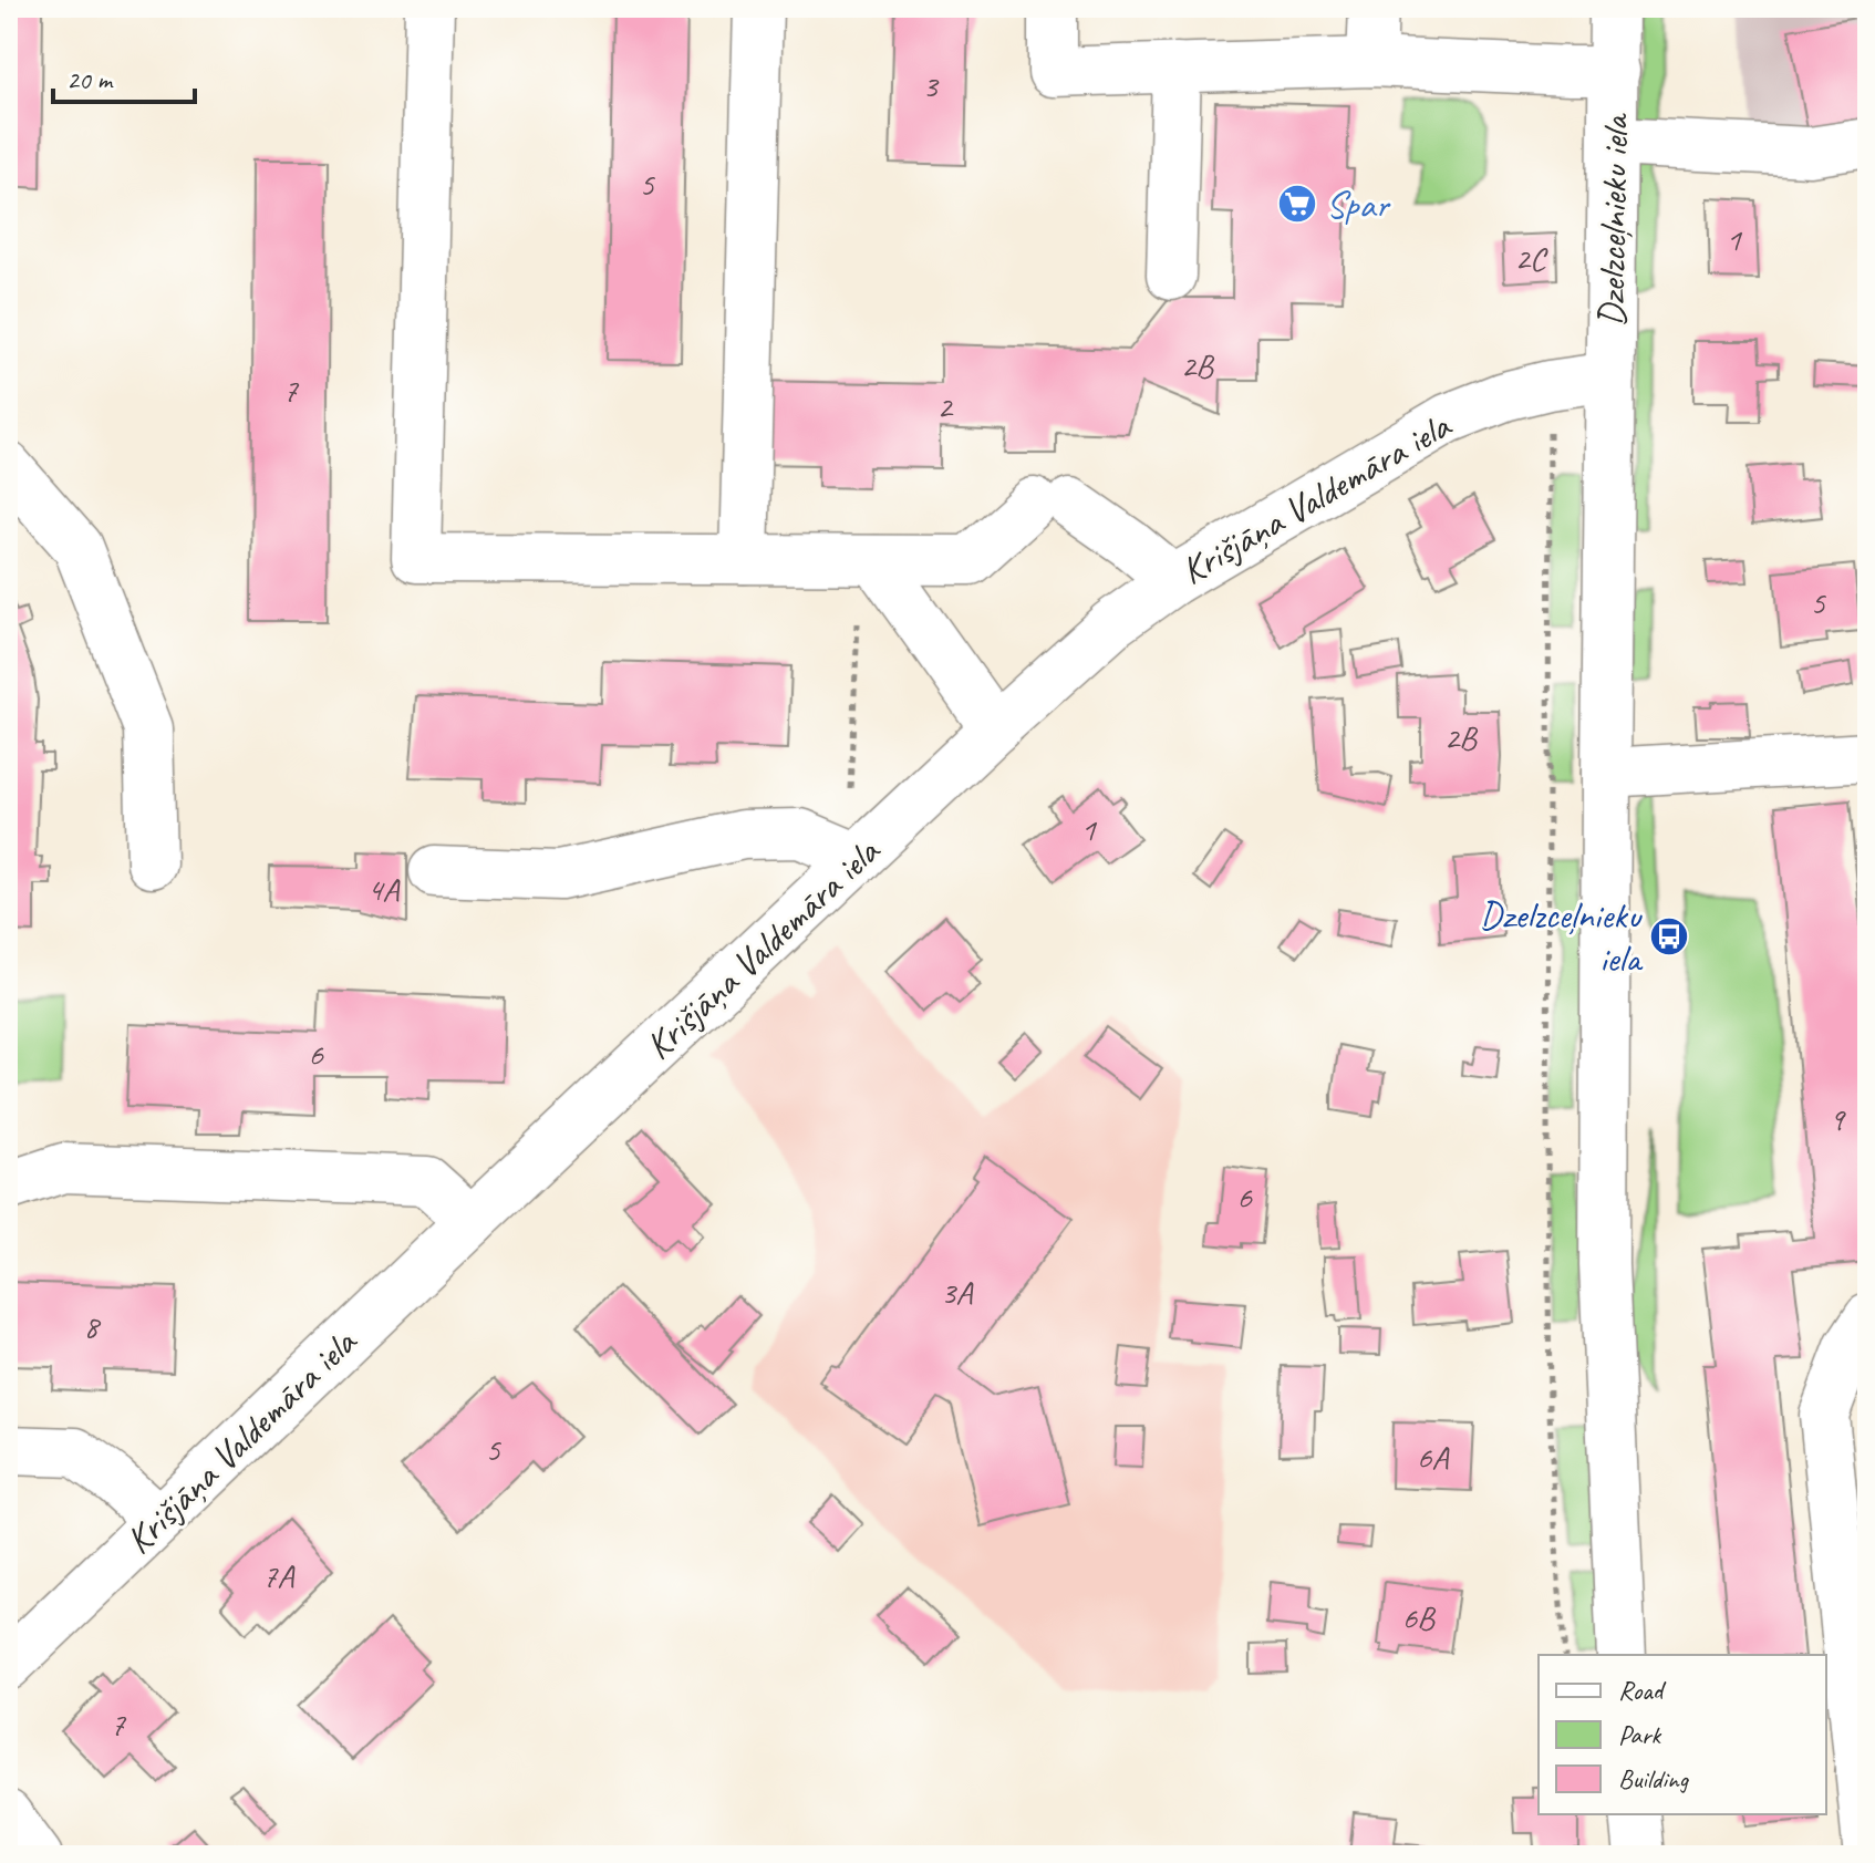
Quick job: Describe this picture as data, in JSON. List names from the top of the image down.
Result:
{
  "streets": {
    "street": ["Dzelzceļnieku iela", "Krišjāņa Valdemāra iela"]
  },
  "crossings": [
    ["Dzelzceļnieku iela", "Krišjāņa Valdemāra iela"]
  ],
  "places": {
    "supermarket": ["Spar"],
    "bus stop": ["Dzelzceļnieku iela"]
  },
  "house_numbers": [
    "3",
    "5",
    "1",
    "2C",
    "2B",
    "7",
    "2",
    "5",
    "2B",
    "1",
    "4A",
    "6",
    "9",
    "6",
    "3A",
    "8",
    "5",
    "6A",
    "7A",
    "6B",
    "7"
  ],
  "legend": ["Road", "Park", "Building"],
  "scale_bar": "20 m"
}
